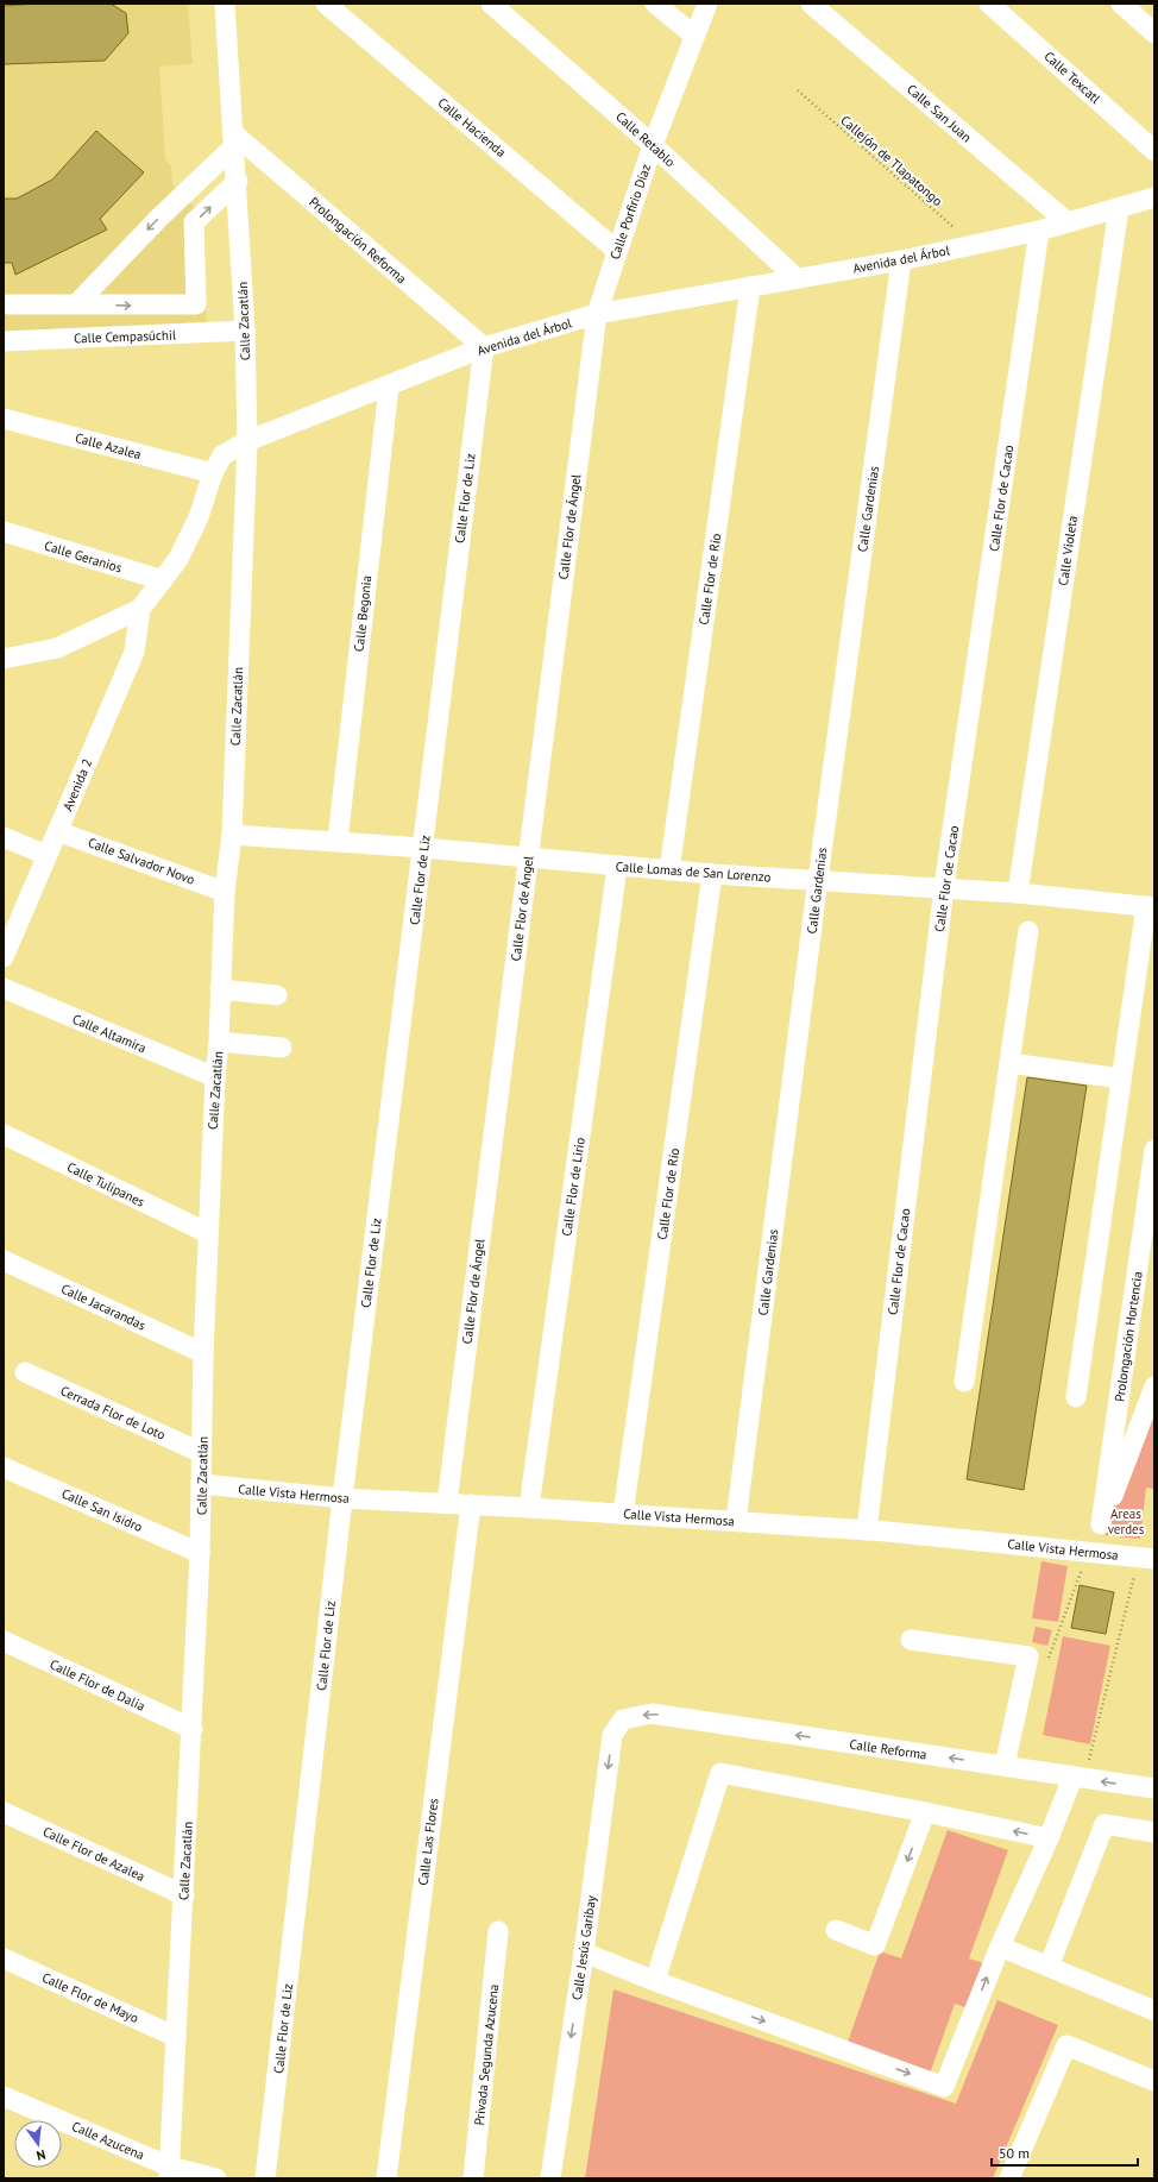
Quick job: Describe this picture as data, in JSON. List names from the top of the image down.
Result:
{
  "streets": {
    "street": [
      "Calle Texcatl",
      "Calle San Juan",
      "Calle Hacienda",
      "Calle Retablo",
      "Calle Porfirio Díaz",
      "Prolongación Reforma",
      "Avenida del Árbol",
      "Calle Zacatlán",
      "Calle Cempasúchil",
      "Calle Azalea",
      "Calle Flor de Liz",
      "Calle Flor de Cacao",
      "Calle Gardenias",
      "Calle Flor de Ángel",
      "Calle Violeta",
      "Calle Geranios",
      "Calle Flor de Río",
      "Calle Begonia",
      "Avenida 2",
      "Calle Salvador Novo",
      "Calle Lomas de San Lorenzo",
      "Calle Altamira",
      "Calle Tulipanes",
      "Calle Flor de Lirio",
      "Calle Jacarandas",
      "Prolongación Hortencia",
      "Cerrada Flor de Loto",
      "Calle Vista Hermosa",
      "Calle San Isidro",
      "Calle Flor de Dalia",
      "Calle Reforma",
      "Calle Las Flores",
      "Calle Flor de Azalea",
      "Calle Jesús Garibay",
      "Calle Flor de Mayo",
      "Privada Segunda Azucena",
      "Calle Azucena"
    ],
    "path": ["Callejón de Tlapatongo"]
  },
  "crossings": [
    ["Calle San Juan", "Avenida del Árbol"],
    ["Calle Hacienda", "Calle Porfirio Díaz"],
    ["Calle Retablo", "Calle Porfirio Díaz"],
    ["Calle Retablo", "Avenida del Árbol"],
    ["Callejón de Tlapatongo", "Avenida del Árbol"],
    ["Calle Porfirio Díaz", "Avenida del Árbol"],
    ["Calle Porfirio Díaz", "Calle Flor de Ángel"],
    ["Prolongación Reforma", "Avenida del Árbol"],
    ["Prolongación Reforma", "Calle Zacatlán"],
    ["Prolongación Reforma", "Calle Flor de Liz"],
    ["Avenida del Árbol", "Calle Zacatlán"],
    ["Avenida del Árbol", "Calle Azalea"],
    ["Avenida del Árbol", "Calle Flor de Liz"],
    ["Avenida del Árbol", "Calle Flor de Cacao"],
    ["Avenida del Árbol", "Calle Gardenias"],
    ["Avenida del Árbol", "Calle Flor de Ángel"],
    ["Avenida del Árbol", "Calle Violeta"],
    ["Avenida del Árbol", "Calle Geranios"],
    ["Avenida del Árbol", "Calle Flor de Río"],
    ["Avenida del Árbol", "Calle Begonia"],
    ["Avenida del Árbol", "Avenida 2"],
    ["Calle Zacatlán", "Calle Cempasúchil"],
    ["Calle Zacatlán", "Calle Salvador Novo"],
    ["Calle Zacatlán", "Calle Lomas de San Lorenzo"],
    ["Calle Zacatlán", "Calle Altamira"],
    ["Calle Zacatlán", "Calle Tulipanes"],
    ["Calle Zacatlán", "Calle Jacarandas"],
    ["Calle Zacatlán", "Cerrada Flor de Loto"],
    ["Calle Zacatlán", "Calle Vista Hermosa"],
    ["Calle Zacatlán", "Calle San Isidro"],
    ["Calle Zacatlán", "Calle Flor de Dalia"],
    ["Calle Zacatlán", "Calle Flor de Azalea"],
    ["Calle Zacatlán", "Calle Flor de Mayo"],
    ["Calle Zacatlán", "Calle Azucena"],
    ["Calle Flor de Liz", "Calle Lomas de San Lorenzo"],
    ["Calle Flor de Liz", "Calle Vista Hermosa"],
    ["Calle Flor de Cacao", "Calle Lomas de San Lorenzo"],
    ["Calle Flor de Cacao", "Calle Vista Hermosa"],
    ["Calle Gardenias", "Calle Lomas de San Lorenzo"],
    ["Calle Gardenias", "Calle Vista Hermosa"],
    ["Calle Flor de Ángel", "Calle Lomas de San Lorenzo"],
    ["Calle Flor de Ángel", "Calle Vista Hermosa"],
    ["Calle Violeta", "Calle Lomas de San Lorenzo"],
    ["Calle Flor de Río", "Calle Lomas de San Lorenzo"],
    ["Calle Flor de Río", "Calle Vista Hermosa"],
    ["Calle Begonia", "Calle Lomas de San Lorenzo"],
    ["Avenida 2", "Calle Salvador Novo"],
    ["Calle Lomas de San Lorenzo", "Calle Flor de Lirio"],
    ["Calle Flor de Lirio", "Calle Vista Hermosa"],
    ["Calle Vista Hermosa", "Calle Las Flores"],
    ["Calle Reforma", "Calle Jesús Garibay"]
  ],
  "one_way": ["Calle Reforma", "Calle Jesús Garibay"],
  "parks": ["Areas verdes"],
  "scale_bar": "50 m",
  "north": "bottom"
}
